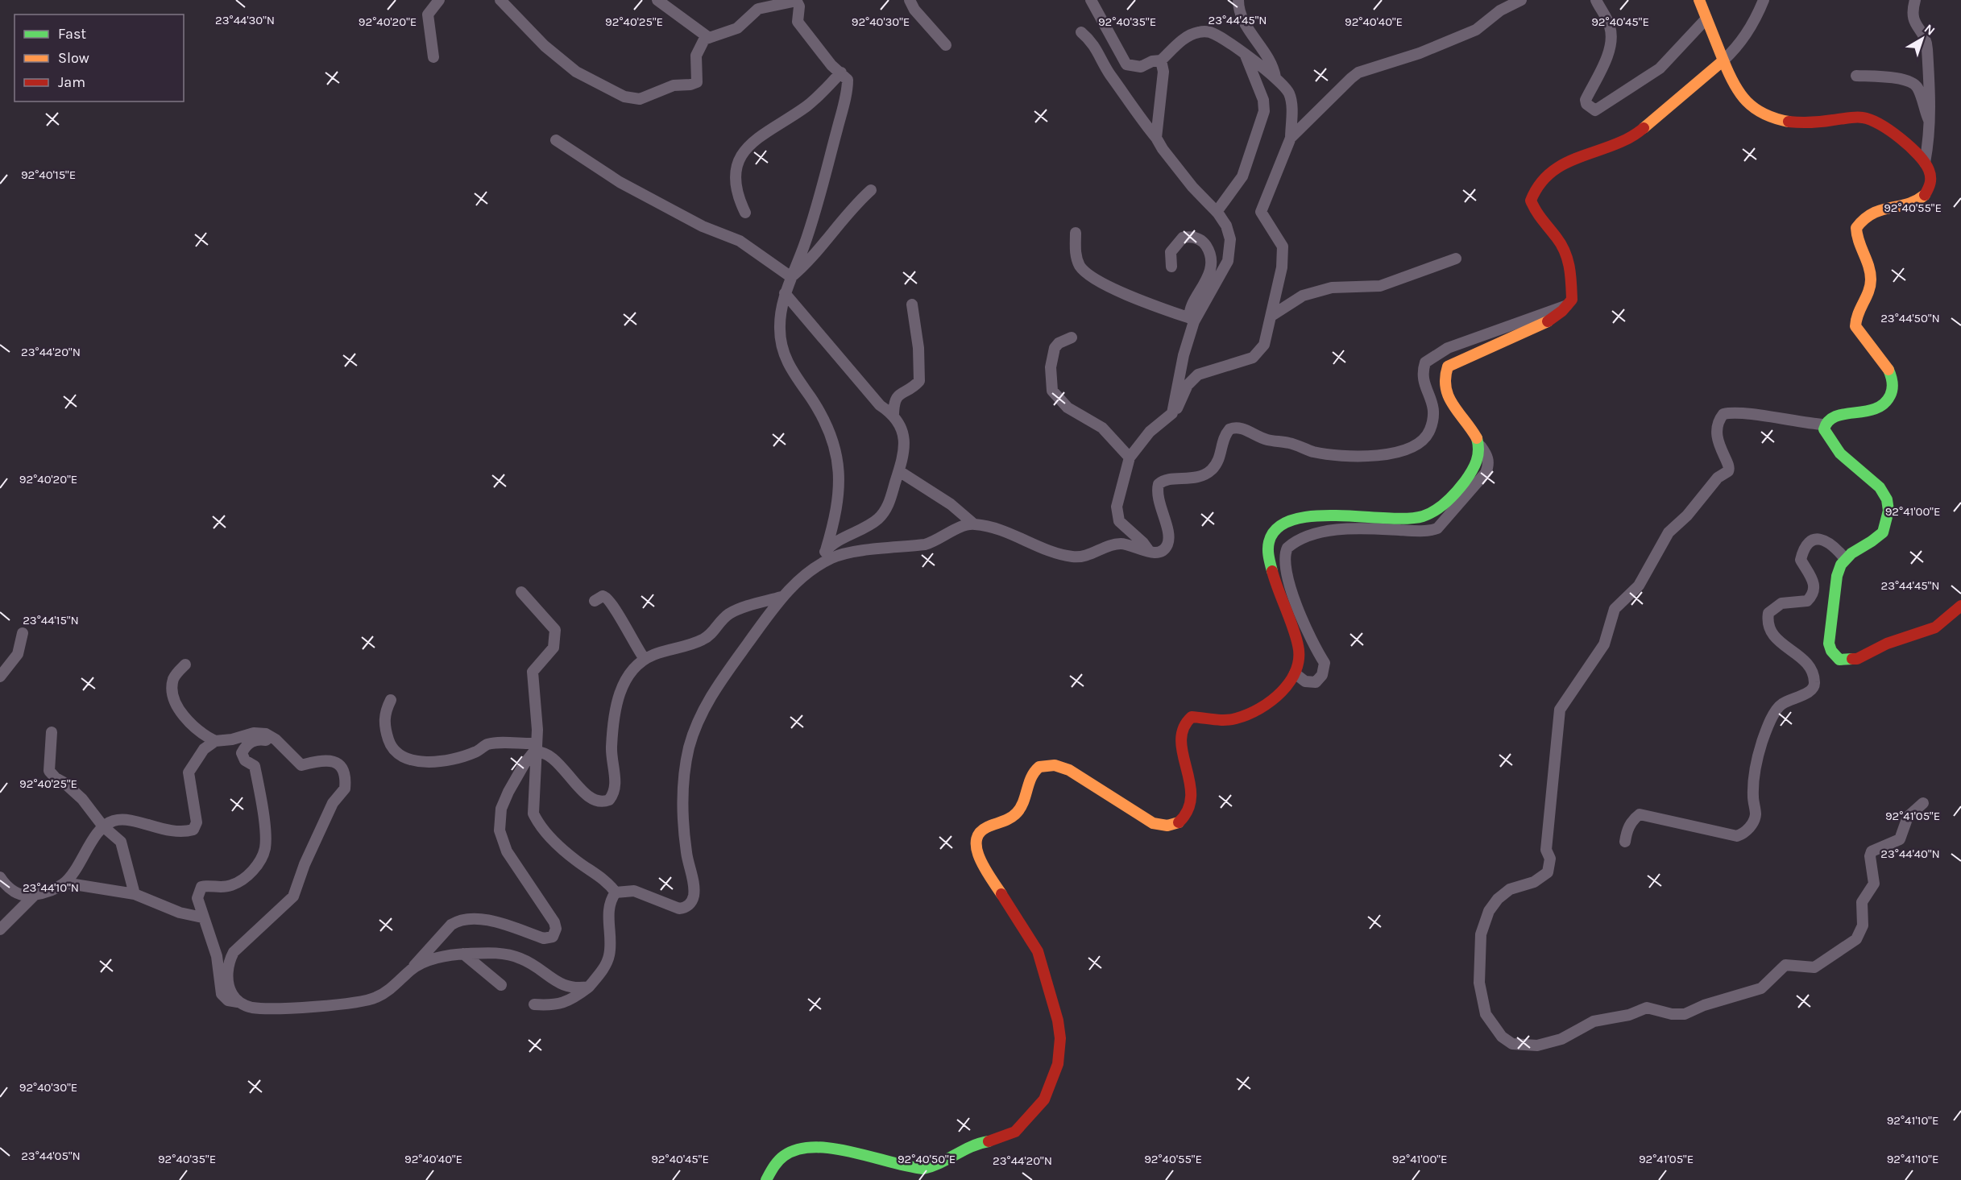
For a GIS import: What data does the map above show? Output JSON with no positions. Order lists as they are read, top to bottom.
{
  "legend": ["Fast", "Slow", "Jam"],
  "north": "top right",
  "coordinates": [
    "23°44'30\"N",
    "23°44'45\"N",
    "92°40'30\"E",
    "92°40'35\"E",
    "92°40'40\"E",
    "92°40'45\"E",
    "92°40'20\"E",
    "92°40'25\"E",
    "92°40'15\"E",
    "92°40'55\"E",
    "23°44'50\"N",
    "23°44'20\"N",
    "92°41'00\"E",
    "23°44'15\"N",
    "92°41'05\"E",
    "23°44'40\"N",
    "23°44'10\"N",
    "92°41'10\"E",
    "23°44'05\"N",
    "92°40'50\"E"
  ]
}
